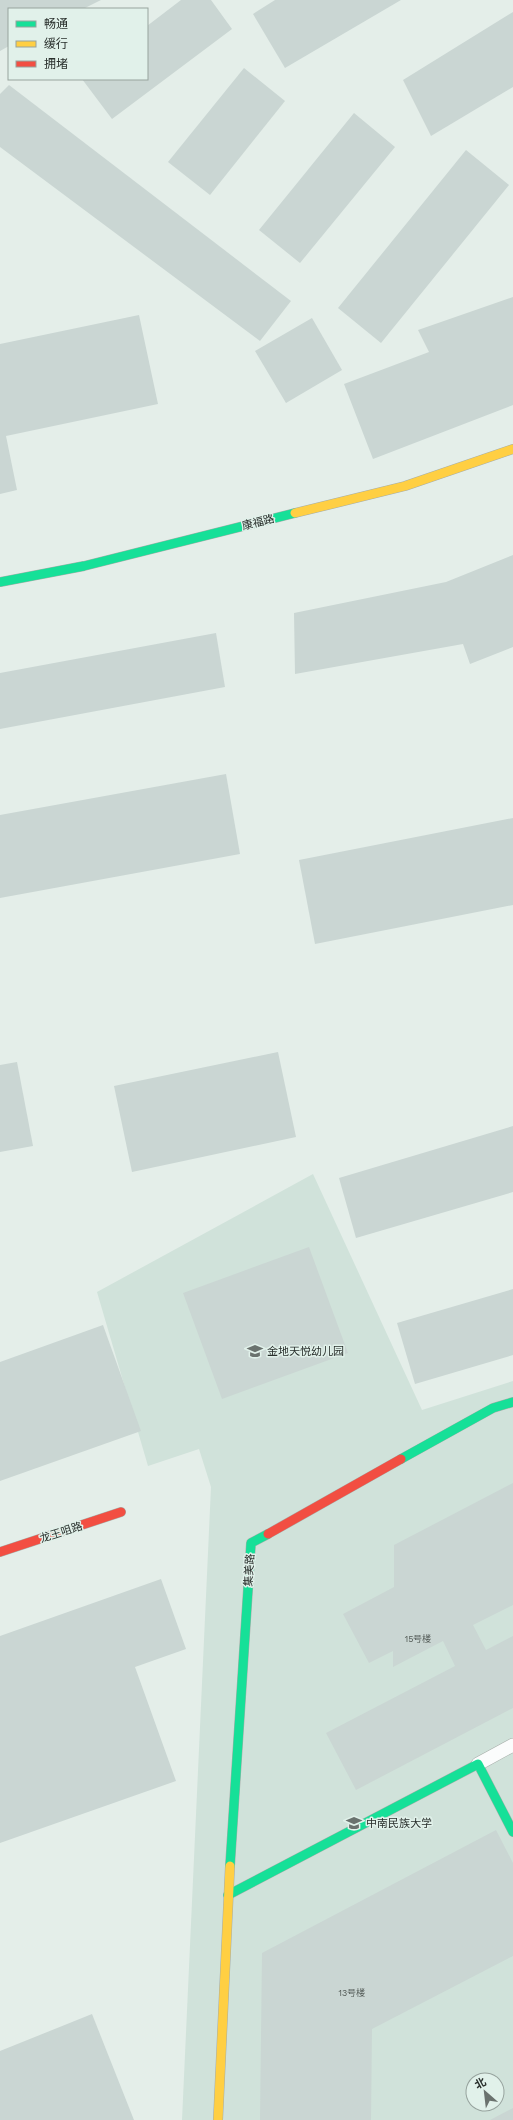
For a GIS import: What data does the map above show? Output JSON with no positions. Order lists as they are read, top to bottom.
{
  "streets": {
    "street": ["康福路", "龙王咀路", "集美路"]
  },
  "places": {
    "school or university": ["金地天悦幼儿园", "中南民族大学"]
  },
  "house_numbers": ["15号楼", "13号楼"],
  "legend": ["畅通", "缓行", "拥堵"],
  "north": "top left"
}
